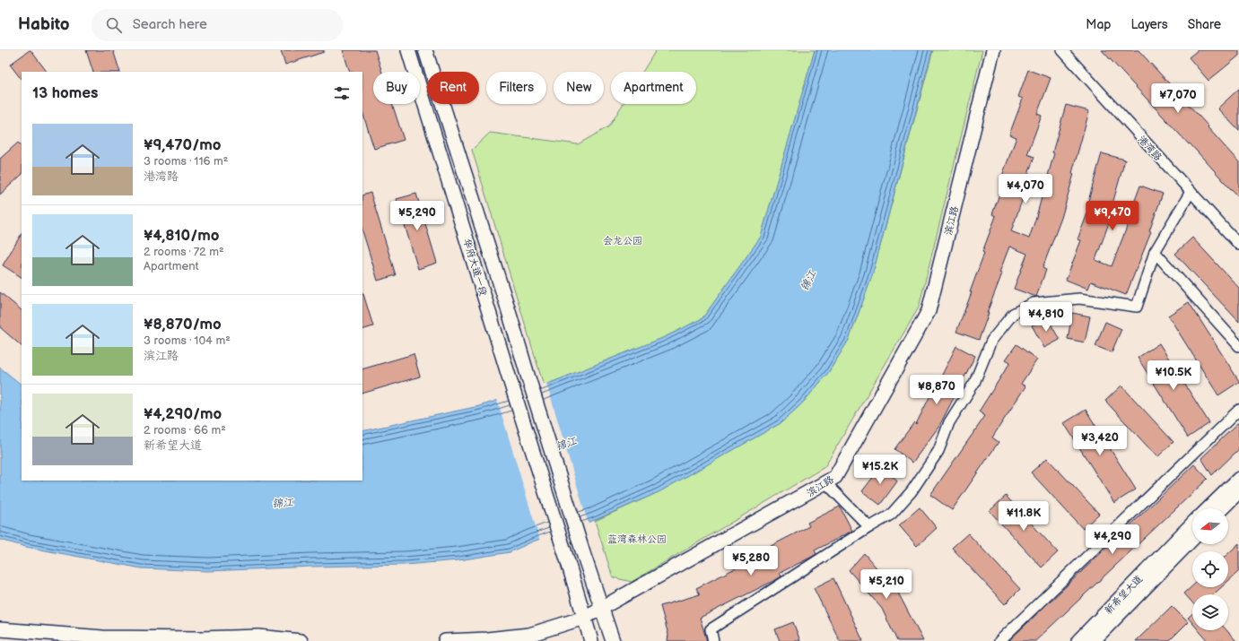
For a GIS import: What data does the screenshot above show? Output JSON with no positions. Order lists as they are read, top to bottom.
{
  "streets": {
    "street": [
      "港湾路",
      "滨江路",
      "华府大道一段",
      "新希望大道"
    ]
  },
  "crossings": [
    ["滨江路", "华府大道一段"]
  ],
  "water": ["锦江"],
  "parks": ["会龙公园", "蓝湾森林公园"],
  "north": "left",
  "page": {
    "header": "Habito",
    "search": "Search here",
    "nav": ["Map", "Layers", "Share"],
    "chip": [
      "Buy",
      "Rent",
      "Filters",
      "New",
      "Apartment"
    ],
    "heading": "13 homes",
    "price": [
      "¥7,070",
      "¥4,070",
      "¥5,290",
      "¥9,470",
      "¥4,810",
      "¥10.5K",
      "¥8,870",
      "¥3,420",
      "¥15.2K",
      "¥11.8K",
      "¥4,290",
      "¥5,280",
      "¥5,210"
    ],
    "list": [
      {
        "name": "¥9,470/mo",
        "note": "3 rooms · 116 m² · 港湾路"
      },
      {
        "name": "¥4,810/mo",
        "note": "2 rooms · 72 m² · Apartment"
      },
      {
        "name": "¥8,870/mo",
        "note": "3 rooms · 104 m² · 滨江路"
      },
      {
        "name": "¥4,290/mo",
        "note": "2 rooms · 66 m² · 新希望大道"
      }
    ]
  }
}
